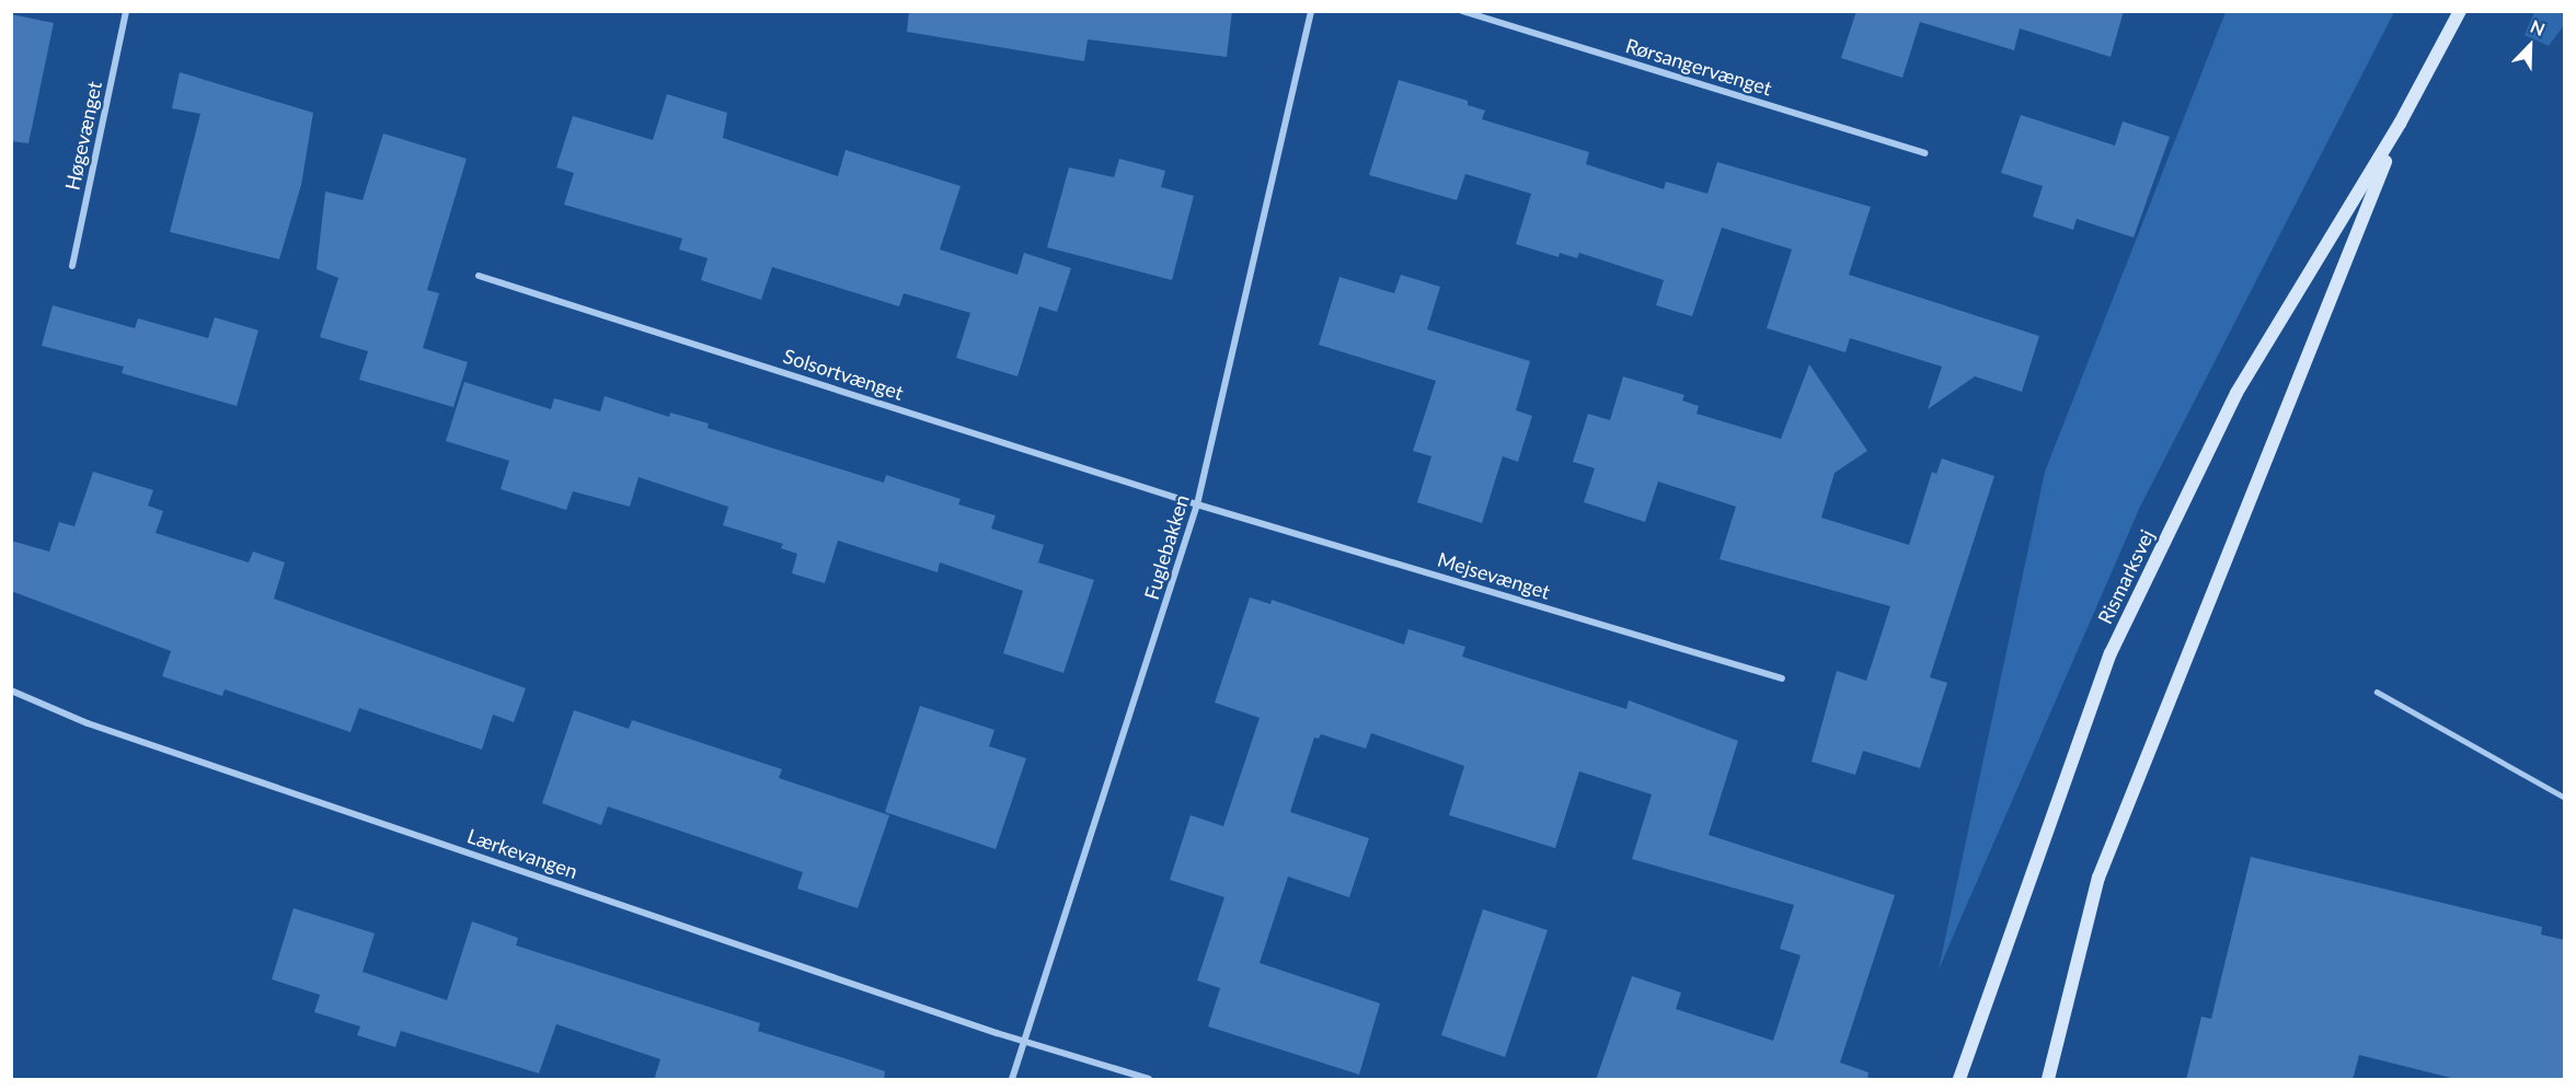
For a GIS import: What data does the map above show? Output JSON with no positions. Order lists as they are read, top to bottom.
{
  "streets": {
    "main road": ["Rismarksvej"],
    "street": [
      "Rørsangervænget",
      "Høgevænget",
      "Solsortvænget",
      "Fuglebakken",
      "Mejsevænget",
      "Lærkevangen"
    ]
  },
  "crossings": [
    ["Solsortvænget", "Fuglebakken"],
    ["Solsortvænget", "Mejsevænget"],
    ["Fuglebakken", "Mejsevænget"],
    ["Fuglebakken", "Lærkevangen"]
  ],
  "north": "top right"
}
